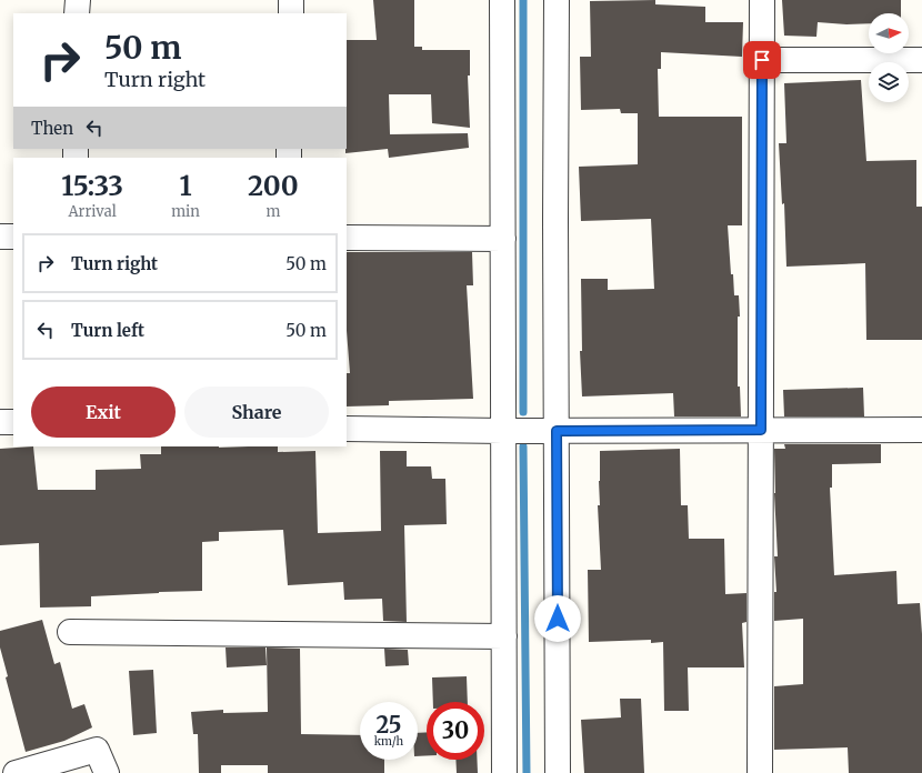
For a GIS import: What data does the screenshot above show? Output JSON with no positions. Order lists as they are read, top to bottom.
{
  "north": "right",
  "page": {
    "turn": ["50 m", "Turn right"],
    "then": "Then",
    "eta": [
      "15:33",
      "Arrival",
      "1",
      "min",
      "200",
      "m"
    ],
    "list": [
      {
        "name": "Turn right",
        "value": "50 m"
      },
      {
        "name": "Turn left",
        "value": "50 m"
      }
    ],
    "buttons": ["Exit", "Share"],
    "speed": "25 km/h",
    "limit": "30"
  }
}
